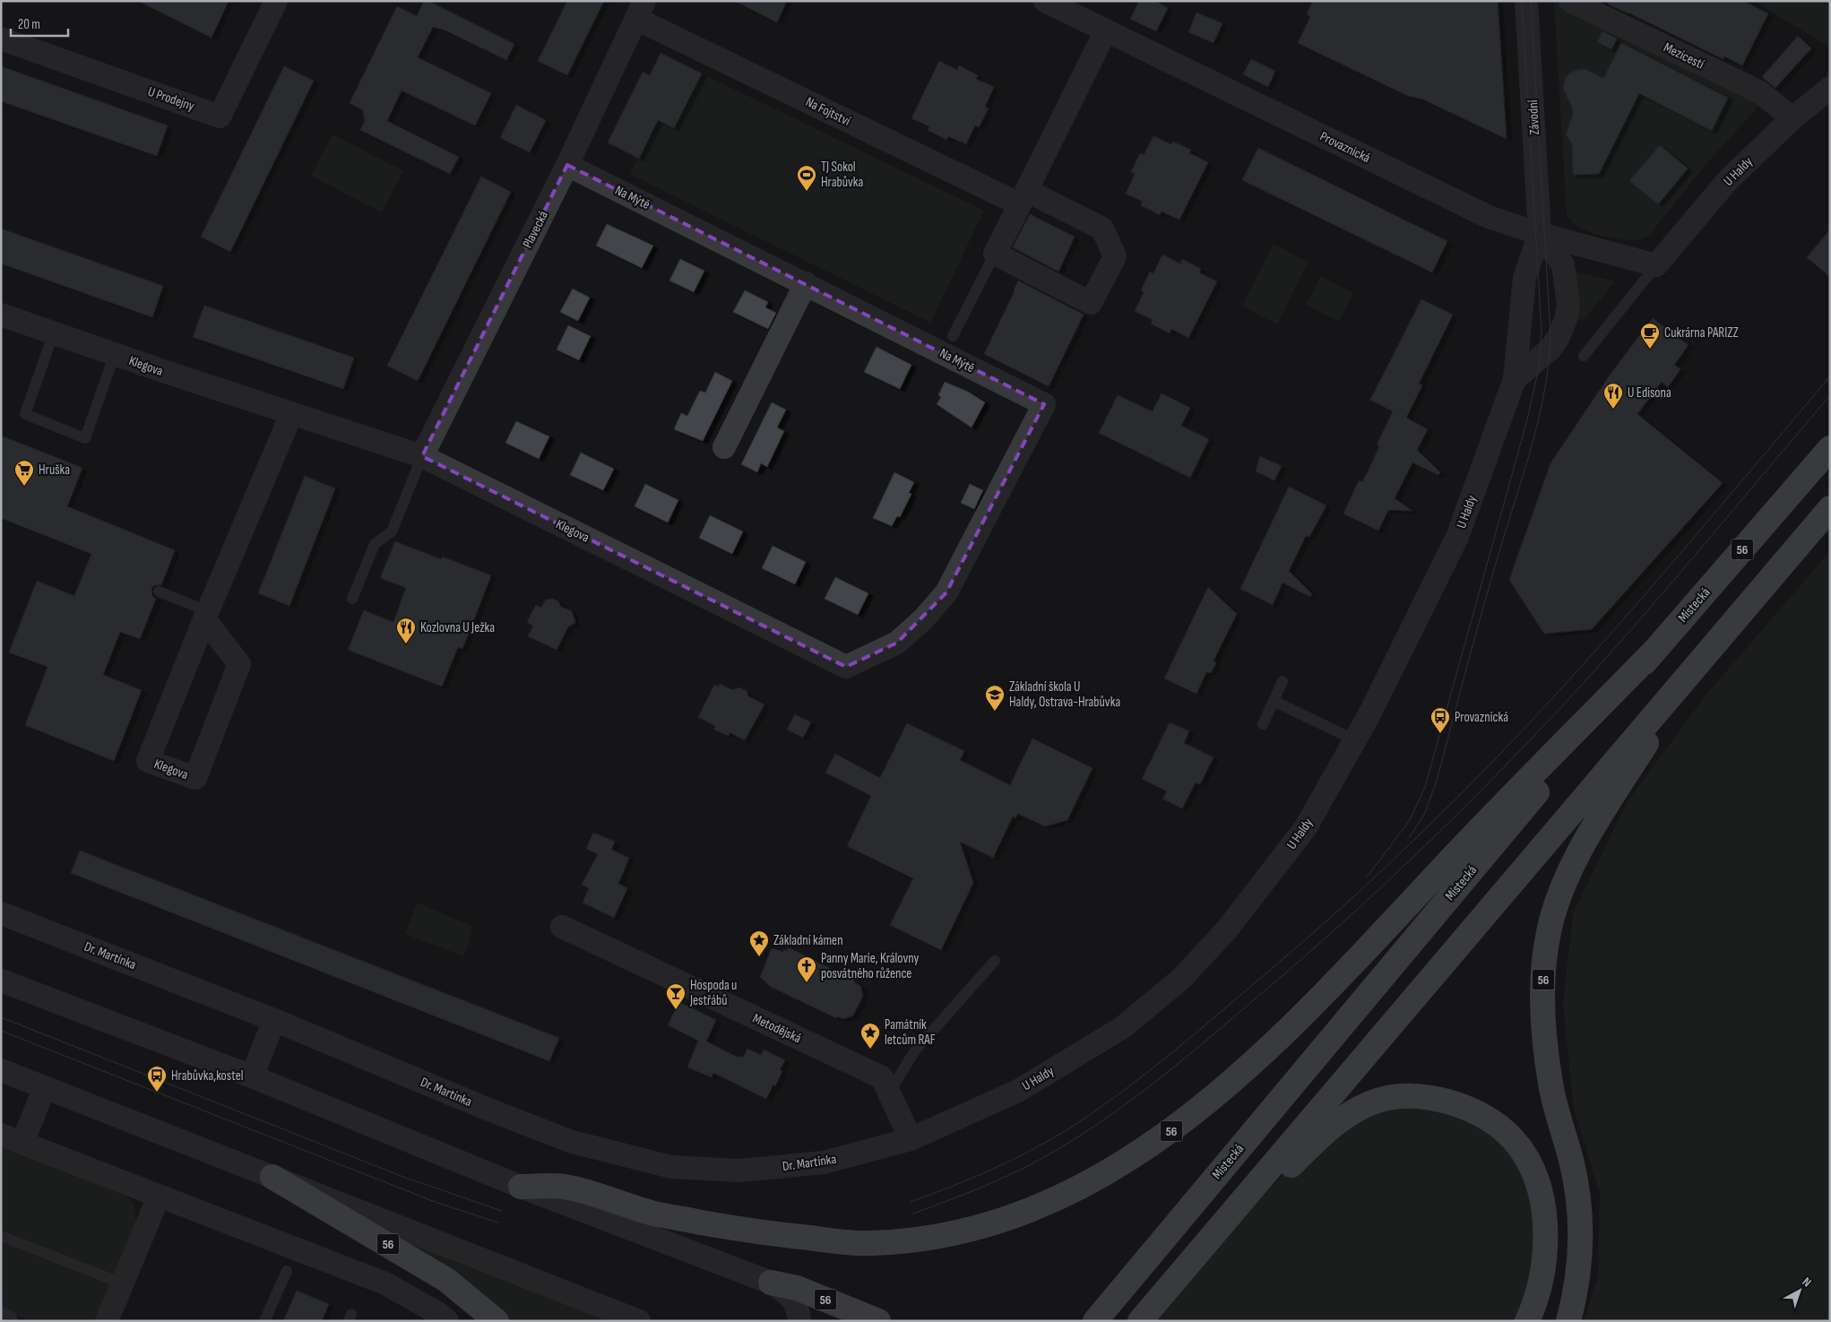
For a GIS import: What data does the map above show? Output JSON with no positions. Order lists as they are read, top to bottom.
{
  "streets": {
    "highway": ["56", "Místecká"],
    "street": [
      "Mezicestí",
      "U Prodejny",
      "Na Fojtství",
      "Závodní",
      "Provaznická",
      "U Haldy",
      "Na Mýtě",
      "Plavecká",
      "Klegova",
      "Dr. Martínka",
      "Metodějská"
    ]
  },
  "crossings": [
    ["Mezicestí", "U Haldy"],
    ["Na Fojtství", "Plavecká"],
    ["Závodní", "Provaznická"],
    ["Závodní", "U Haldy"],
    ["Provaznická", "U Haldy"],
    ["U Haldy", "Dr. Martínka"],
    ["U Haldy", "Metodějská"],
    ["Na Mýtě", "Plavecká"],
    ["Na Mýtě", "Klegova"],
    ["Plavecká", "Klegova"],
    ["56", "Místecká"],
    ["Dr. Martínka", "Metodějská"]
  ],
  "places": {
    "sports": ["TJ Sokol Hrabůvka"],
    "cafe": ["Cukrárna PARIZZ"],
    "restaurant": ["U Edisona", "Kozlovna U Ježka"],
    "supermarket": ["Hruška"],
    "school or university": ["Základní škola U Haldy, Ostrava-Hrabůvka"],
    "bus stop": ["Provaznická", "Hrabůvka,kostel"],
    "place": ["Základní kámen", "Památník letcům RAF"],
    "church": ["Panny Marie, Královny posvátného růžence"],
    "bar": ["Hospoda u Jestřábů"]
  },
  "scale_bar": "20 m",
  "north": "top right"
}
